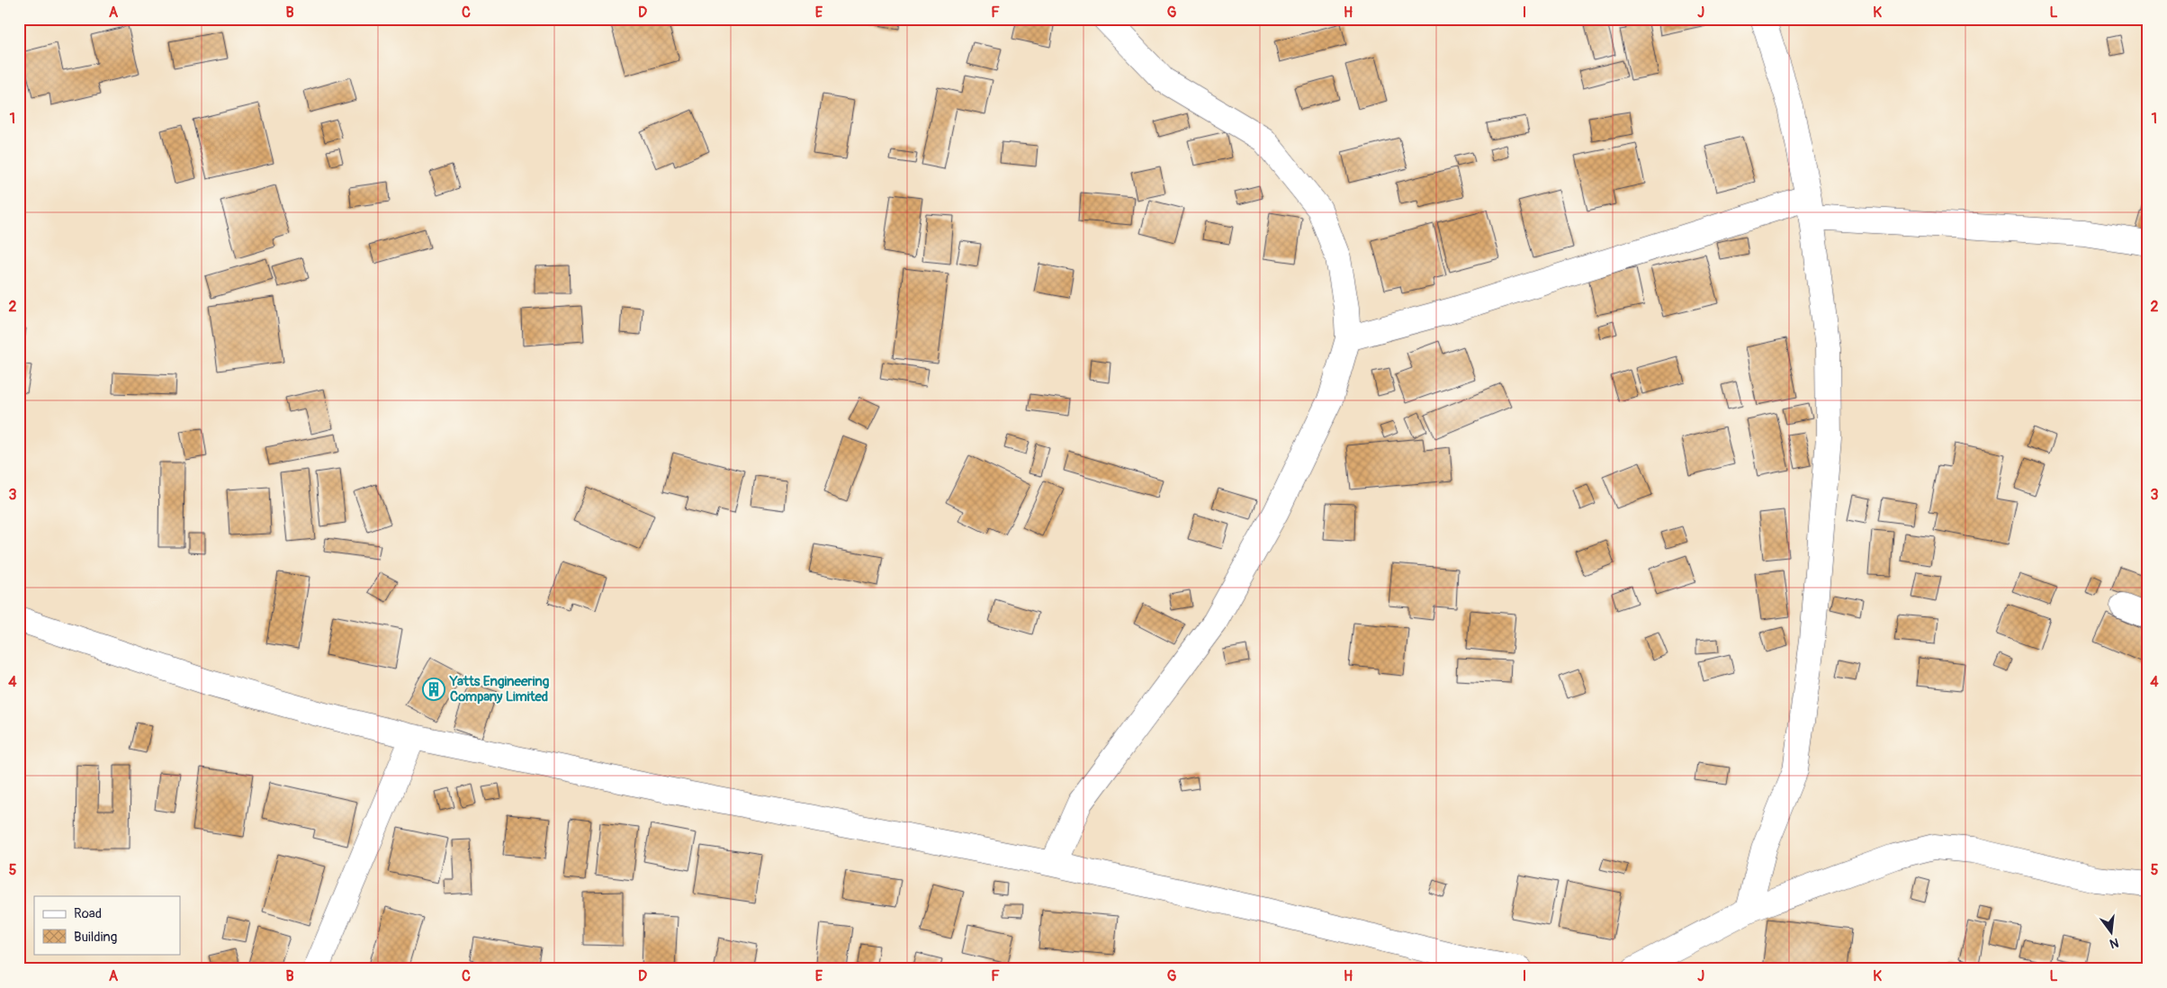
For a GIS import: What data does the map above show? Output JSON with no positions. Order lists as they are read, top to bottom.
{
  "places": {
    "building": ["Yatts Engineering Company Limited"]
  },
  "legend": ["Road", "Building"],
  "north": "bottom",
  "grid": {
    "columns": [
      "A",
      "B",
      "C",
      "D",
      "E",
      "F",
      "G",
      "H",
      "I",
      "J",
      "K",
      "L"
    ],
    "rows": [
      "1",
      "2",
      "3",
      "4",
      "5"
    ]
  }
}
